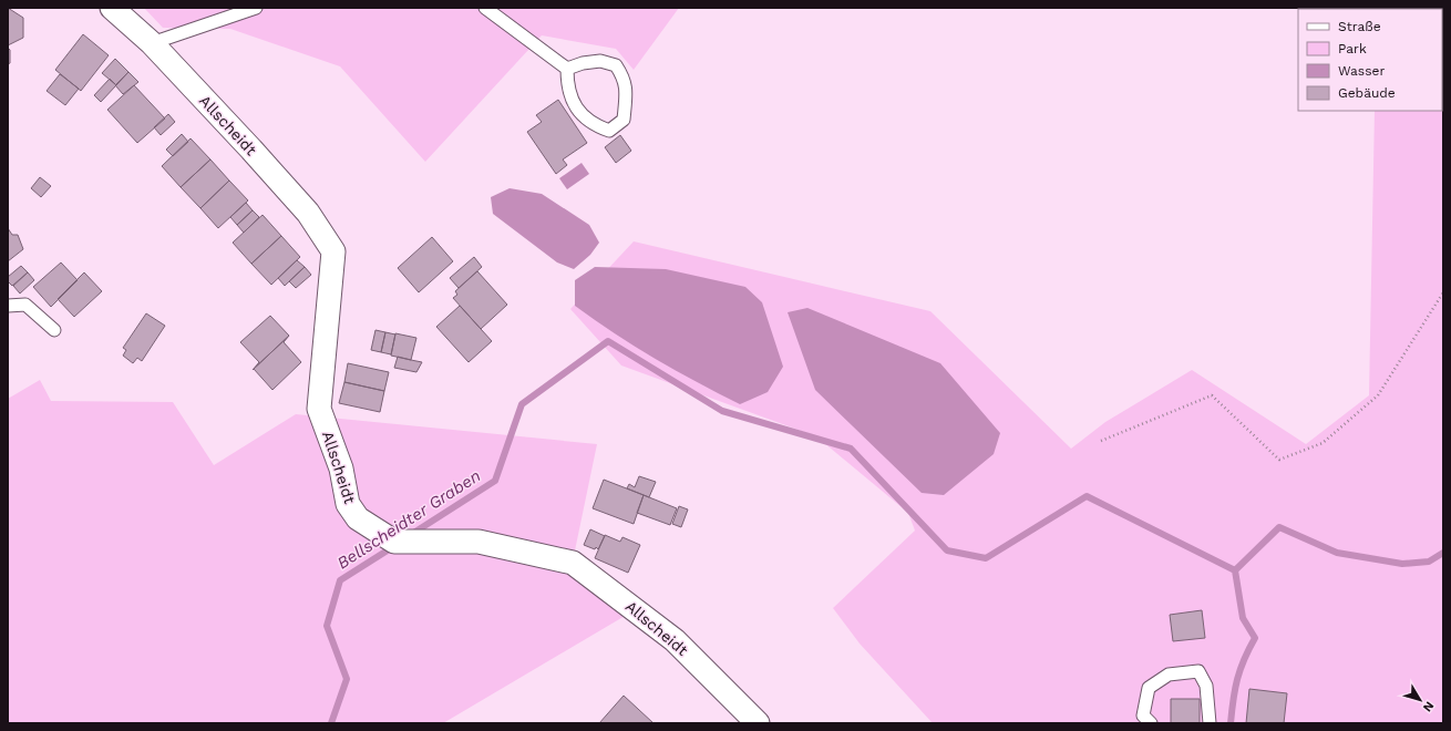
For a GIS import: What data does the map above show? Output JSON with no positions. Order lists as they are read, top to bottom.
{
  "streets": {
    "street": ["Allscheidt"]
  },
  "water": ["Bellscheidter Graben"],
  "legend": [
    "Straße",
    "Park",
    "Wasser",
    "Gebäude"
  ],
  "north": "bottom right"
}
